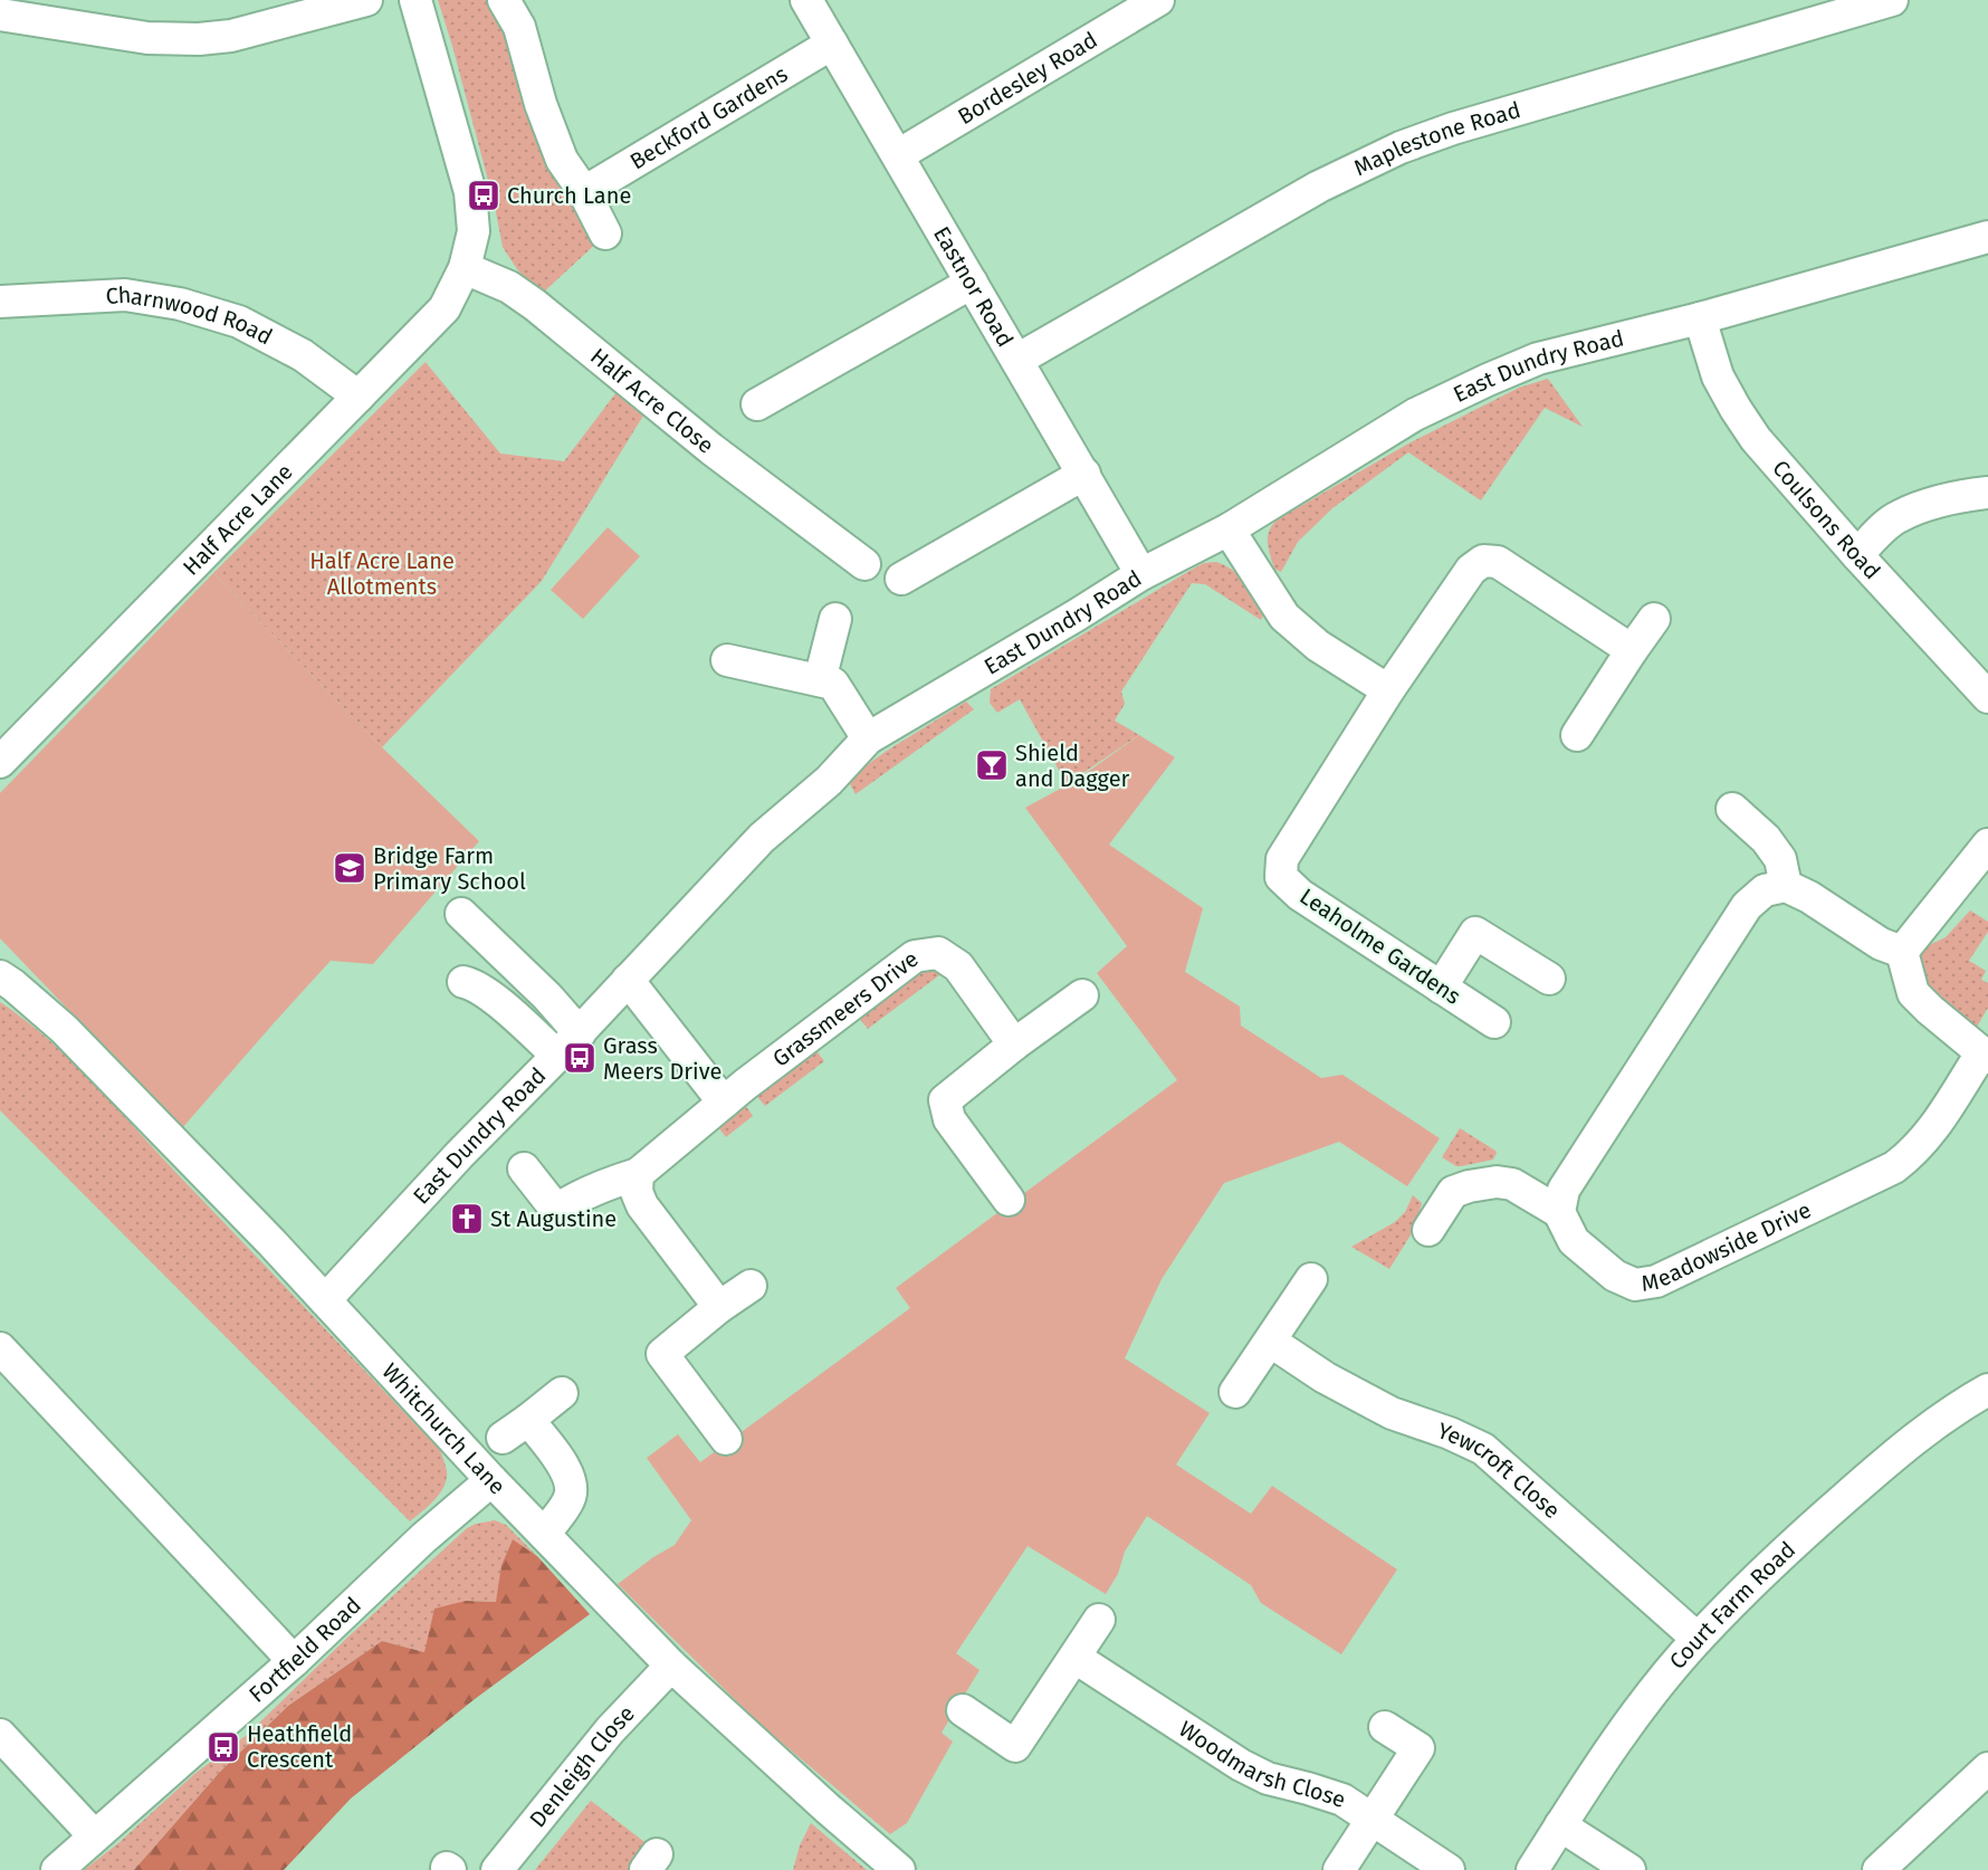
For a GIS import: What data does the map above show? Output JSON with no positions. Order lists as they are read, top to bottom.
{
  "streets": {
    "street": [
      "Bordesley Road",
      "Beckford Gardens",
      "Maplestone Road",
      "Eastnor Road",
      "Charnwood Road",
      "East Dundry Road",
      "Half Acre Close",
      "Half Acre Lane",
      "Coulsons Road",
      "Leaholme Gardens",
      "Grassmeers Drive",
      "Meadowside Drive",
      "Whitchurch Lane",
      "Yewcroft Close",
      "Court Farm Road",
      "Fortfield Road",
      "Woodmarsh Close",
      "Denleigh Close"
    ]
  },
  "crossings": [
    ["Bordesley Road", "Eastnor Road"],
    ["Beckford Gardens", "Eastnor Road"],
    ["Maplestone Road", "Eastnor Road"],
    ["Eastnor Road", "East Dundry Road"],
    ["Charnwood Road", "Half Acre Lane"],
    ["East Dundry Road", "Coulsons Road"],
    ["East Dundry Road", "Whitchurch Lane"],
    ["Half Acre Close", "Half Acre Lane"],
    ["Whitchurch Lane", "Fortfield Road"],
    ["Whitchurch Lane", "Denleigh Close"],
    ["Yewcroft Close", "Court Farm Road"]
  ],
  "parks": ["Half Acre Lane Allotments"],
  "places": {
    "bus stop": ["Church Lane", "Grass Meers Drive", "Heathfield Crescent"],
    "bar": ["Shield and Dagger"],
    "school or university": ["Bridge Farm Primary School"],
    "church": ["St Augustine"]
  }
}
